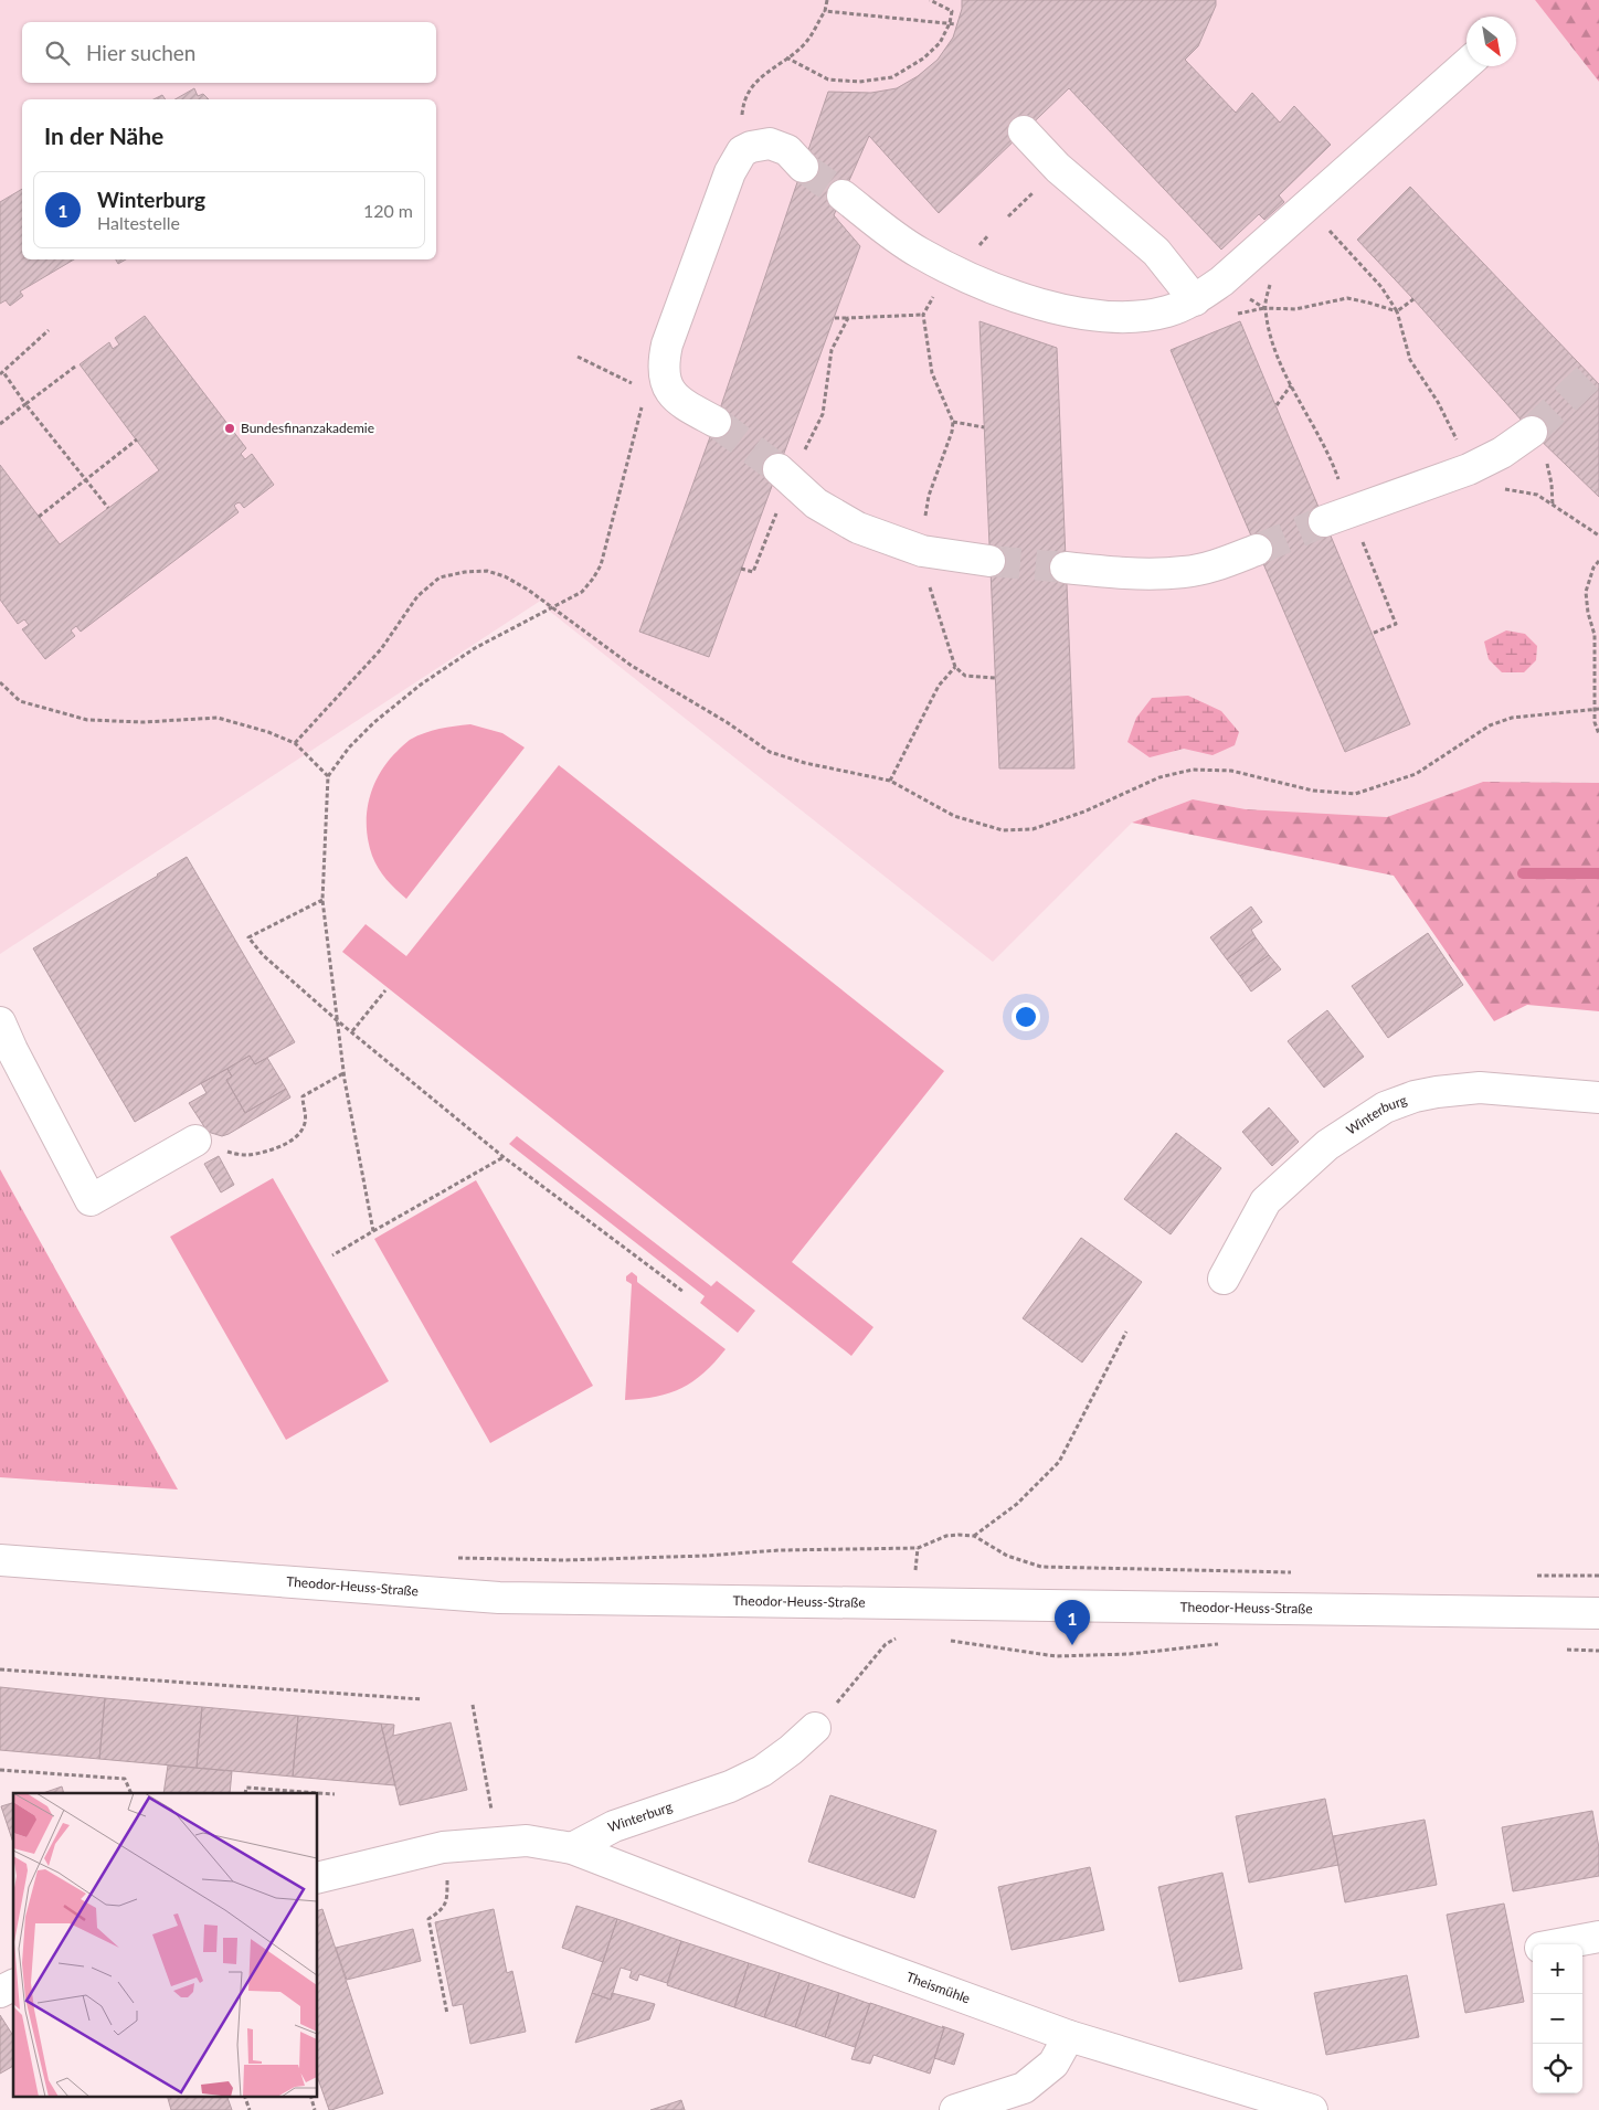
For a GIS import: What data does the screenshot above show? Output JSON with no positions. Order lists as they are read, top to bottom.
{
  "streets": {
    "street": ["Winterburg", "Theodor-Heuss-Straße", "Theismühle"]
  },
  "crossings": [
    ["Winterburg", "Theismühle"]
  ],
  "places": ["Bundesfinanzakademie"],
  "north": "bottom right",
  "page": {
    "search": "Hier suchen",
    "heading": "In der Nähe",
    "list": [
      {
        "mark": "1",
        "name": "Winterburg",
        "note": "Haltestelle",
        "value": "120 m"
      }
    ],
    "pins": "1",
    "map_buttons": ["+", "−"]
  }
}
